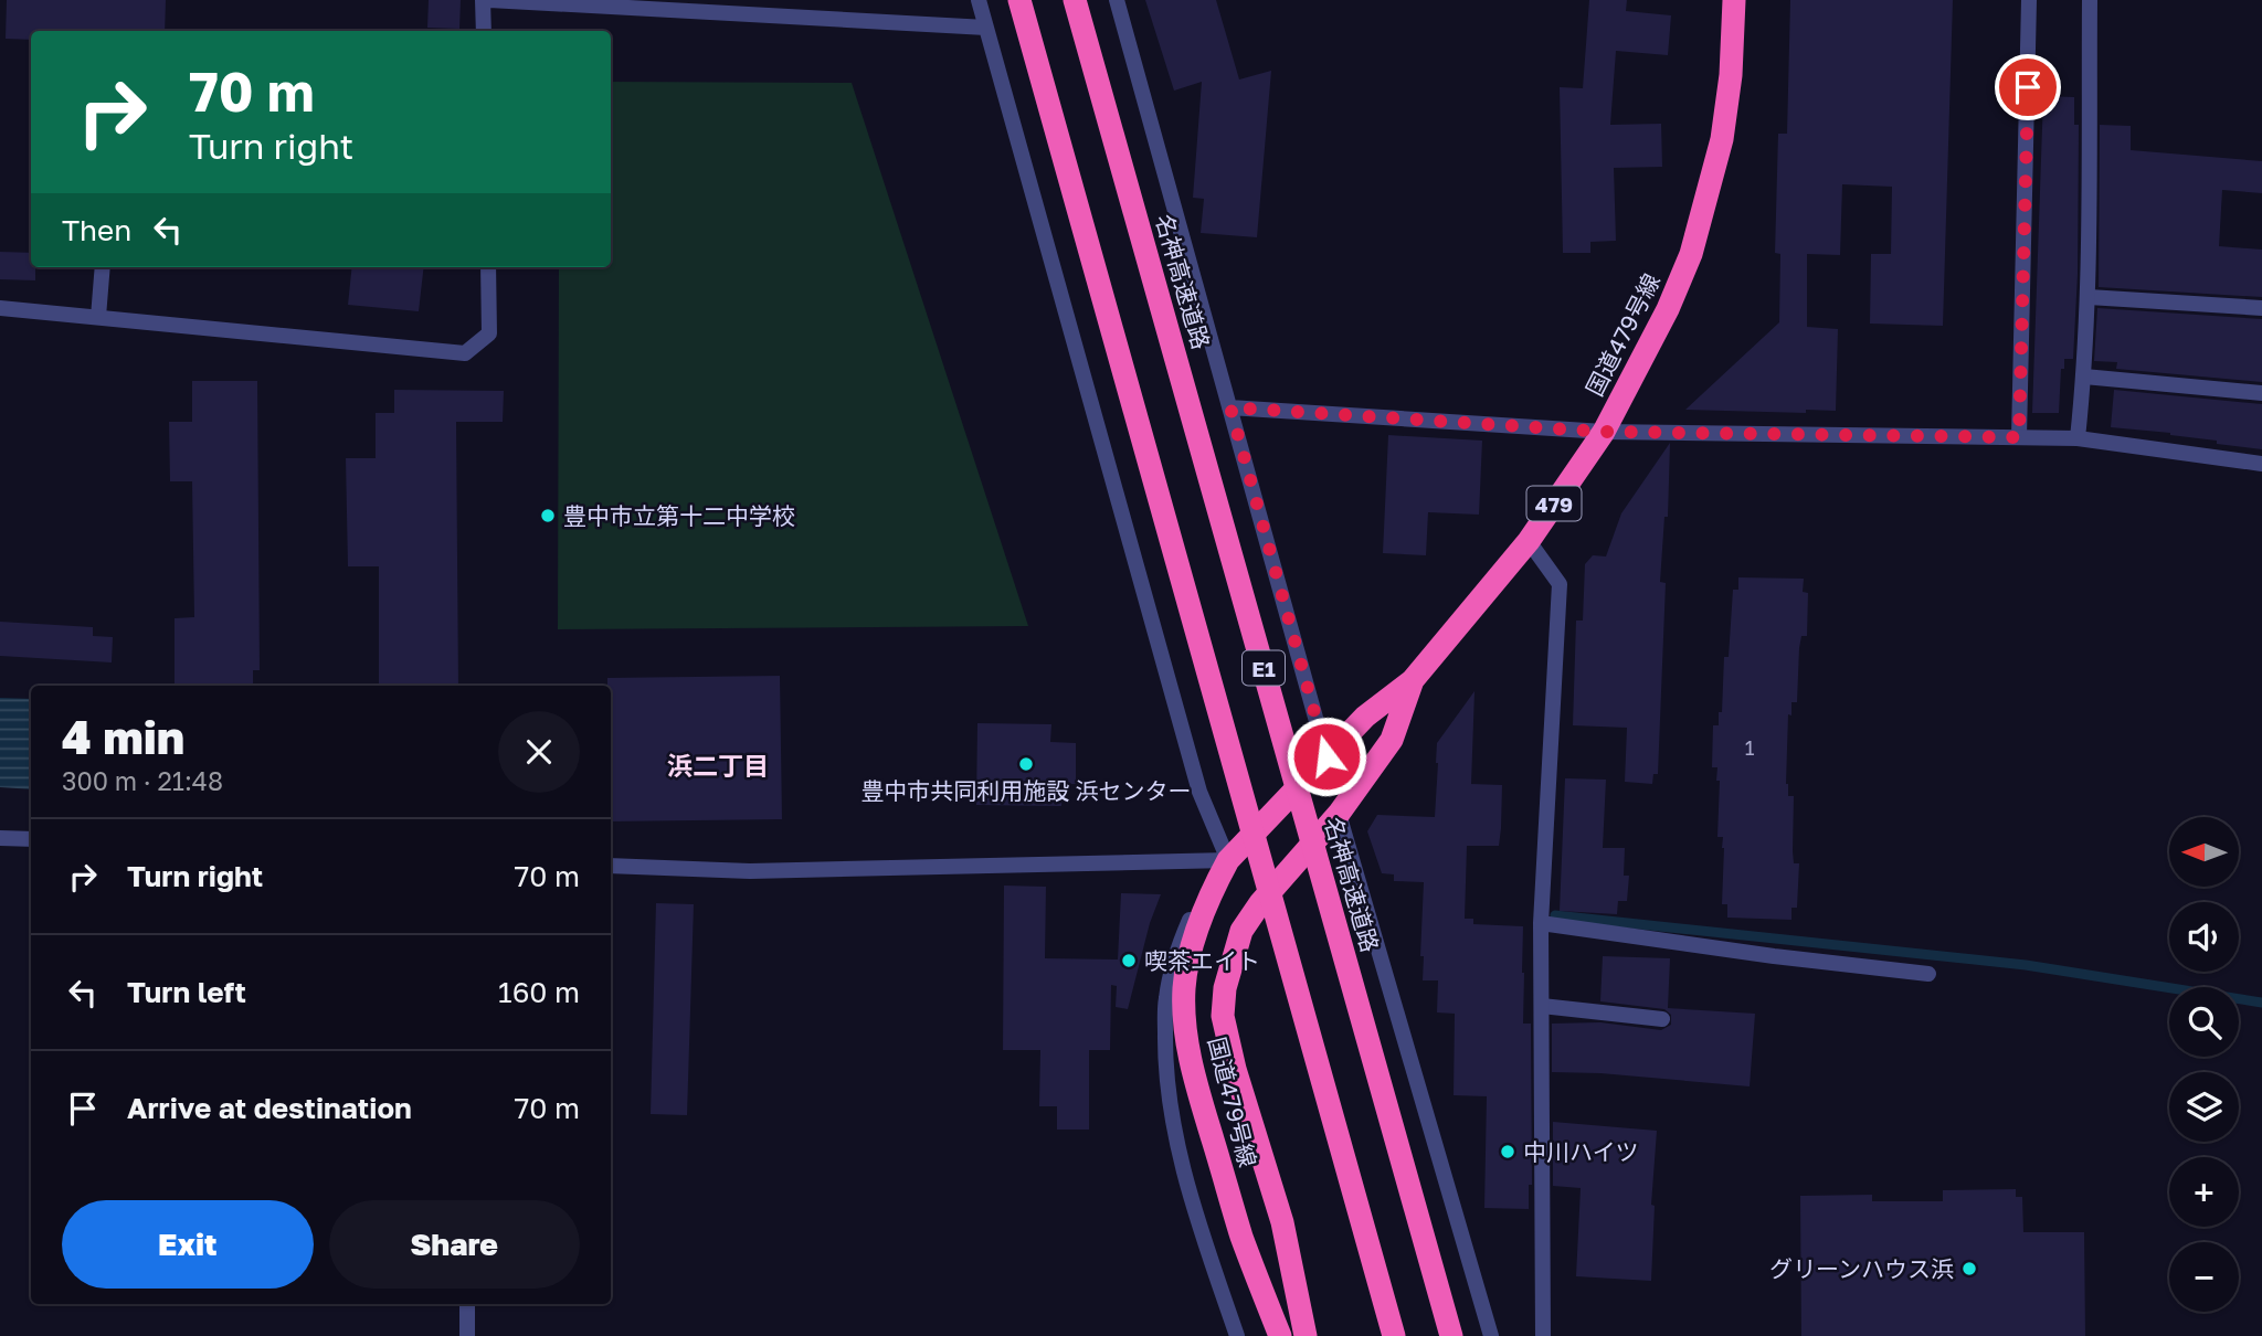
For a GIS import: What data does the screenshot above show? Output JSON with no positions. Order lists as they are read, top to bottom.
{
  "streets": {
    "highway": [
      "名神高速道路",
      "国道479号線",
      "479",
      "E1"
    ]
  },
  "districts": ["浜二丁目"],
  "places": [
    "豊中市立第十二中学校",
    "豊中市共同利用施設 浜センター",
    "喫茶エイト",
    "中川ハイツ",
    "グリーンハウス浜"
  ],
  "house_numbers": ["1"],
  "north": "left",
  "page": {
    "turn": ["70 m", "Turn right"],
    "then": "Then",
    "heading": ["4 min", "300 m · 21:48"],
    "map_buttons": ["+", "−"],
    "list": [
      {
        "name": "Turn right",
        "value": "70 m"
      },
      {
        "name": "Turn left",
        "value": "160 m"
      },
      {
        "name": "Arrive at destination",
        "value": "70 m"
      }
    ],
    "buttons": ["Exit", "Share"]
  }
}
